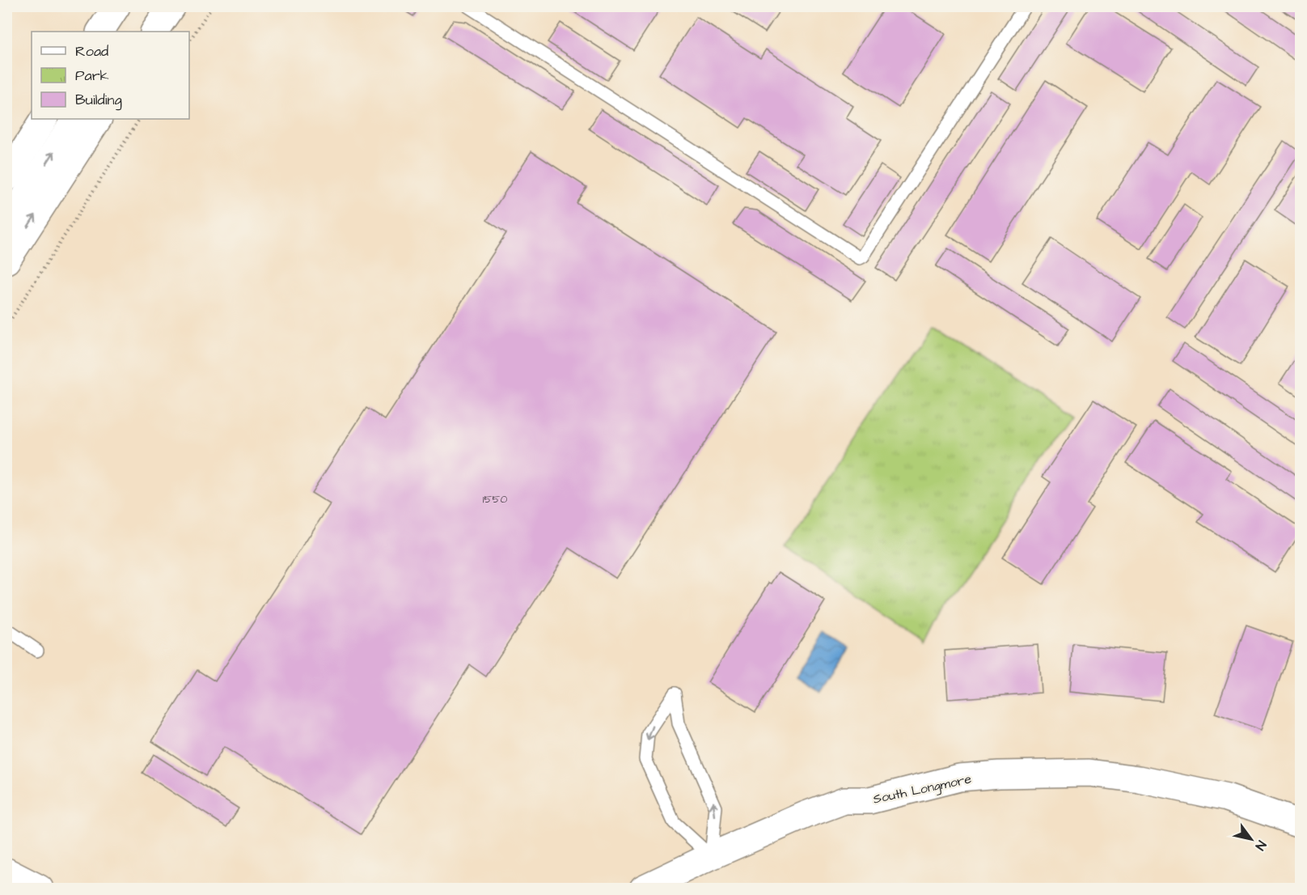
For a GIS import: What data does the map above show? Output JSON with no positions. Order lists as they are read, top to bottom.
{
  "streets": {
    "street": ["South Longmore"]
  },
  "house_numbers": ["1550"],
  "legend": ["Road", "Park", "Building"],
  "north": "bottom right"
}
